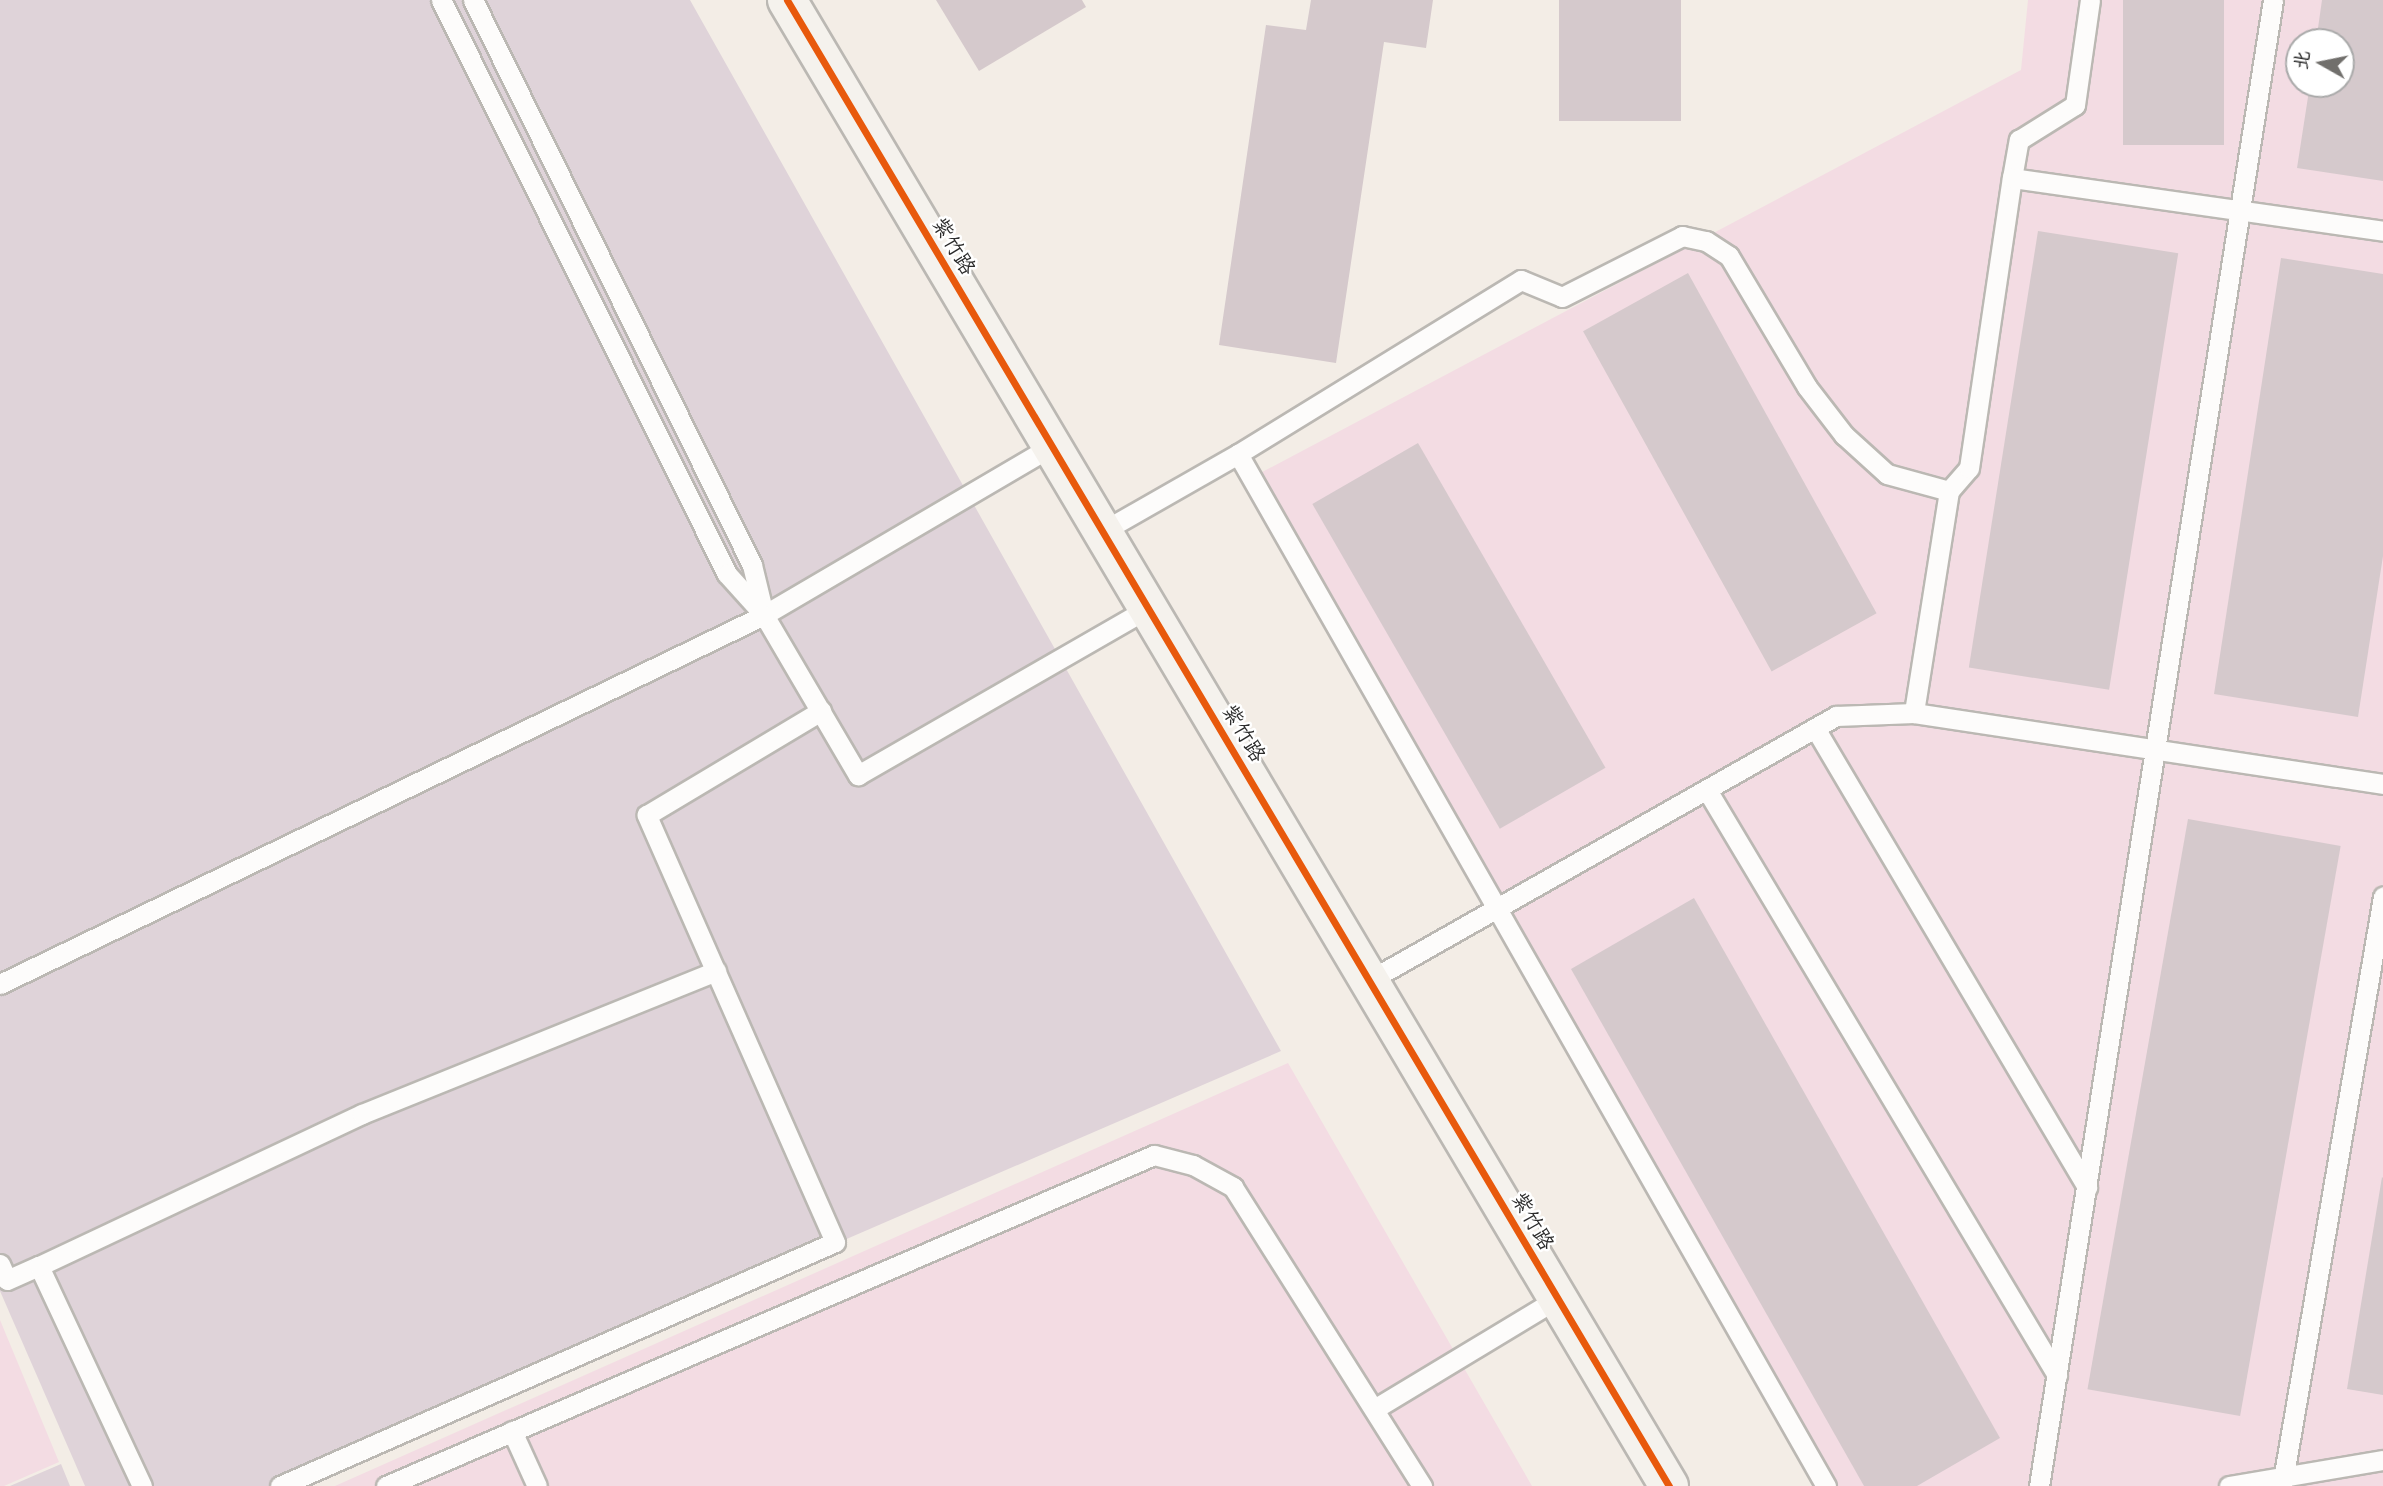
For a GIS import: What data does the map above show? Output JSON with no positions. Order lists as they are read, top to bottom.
{
  "streets": {
    "street": ["紫竹路"]
  },
  "north": "left"
}
